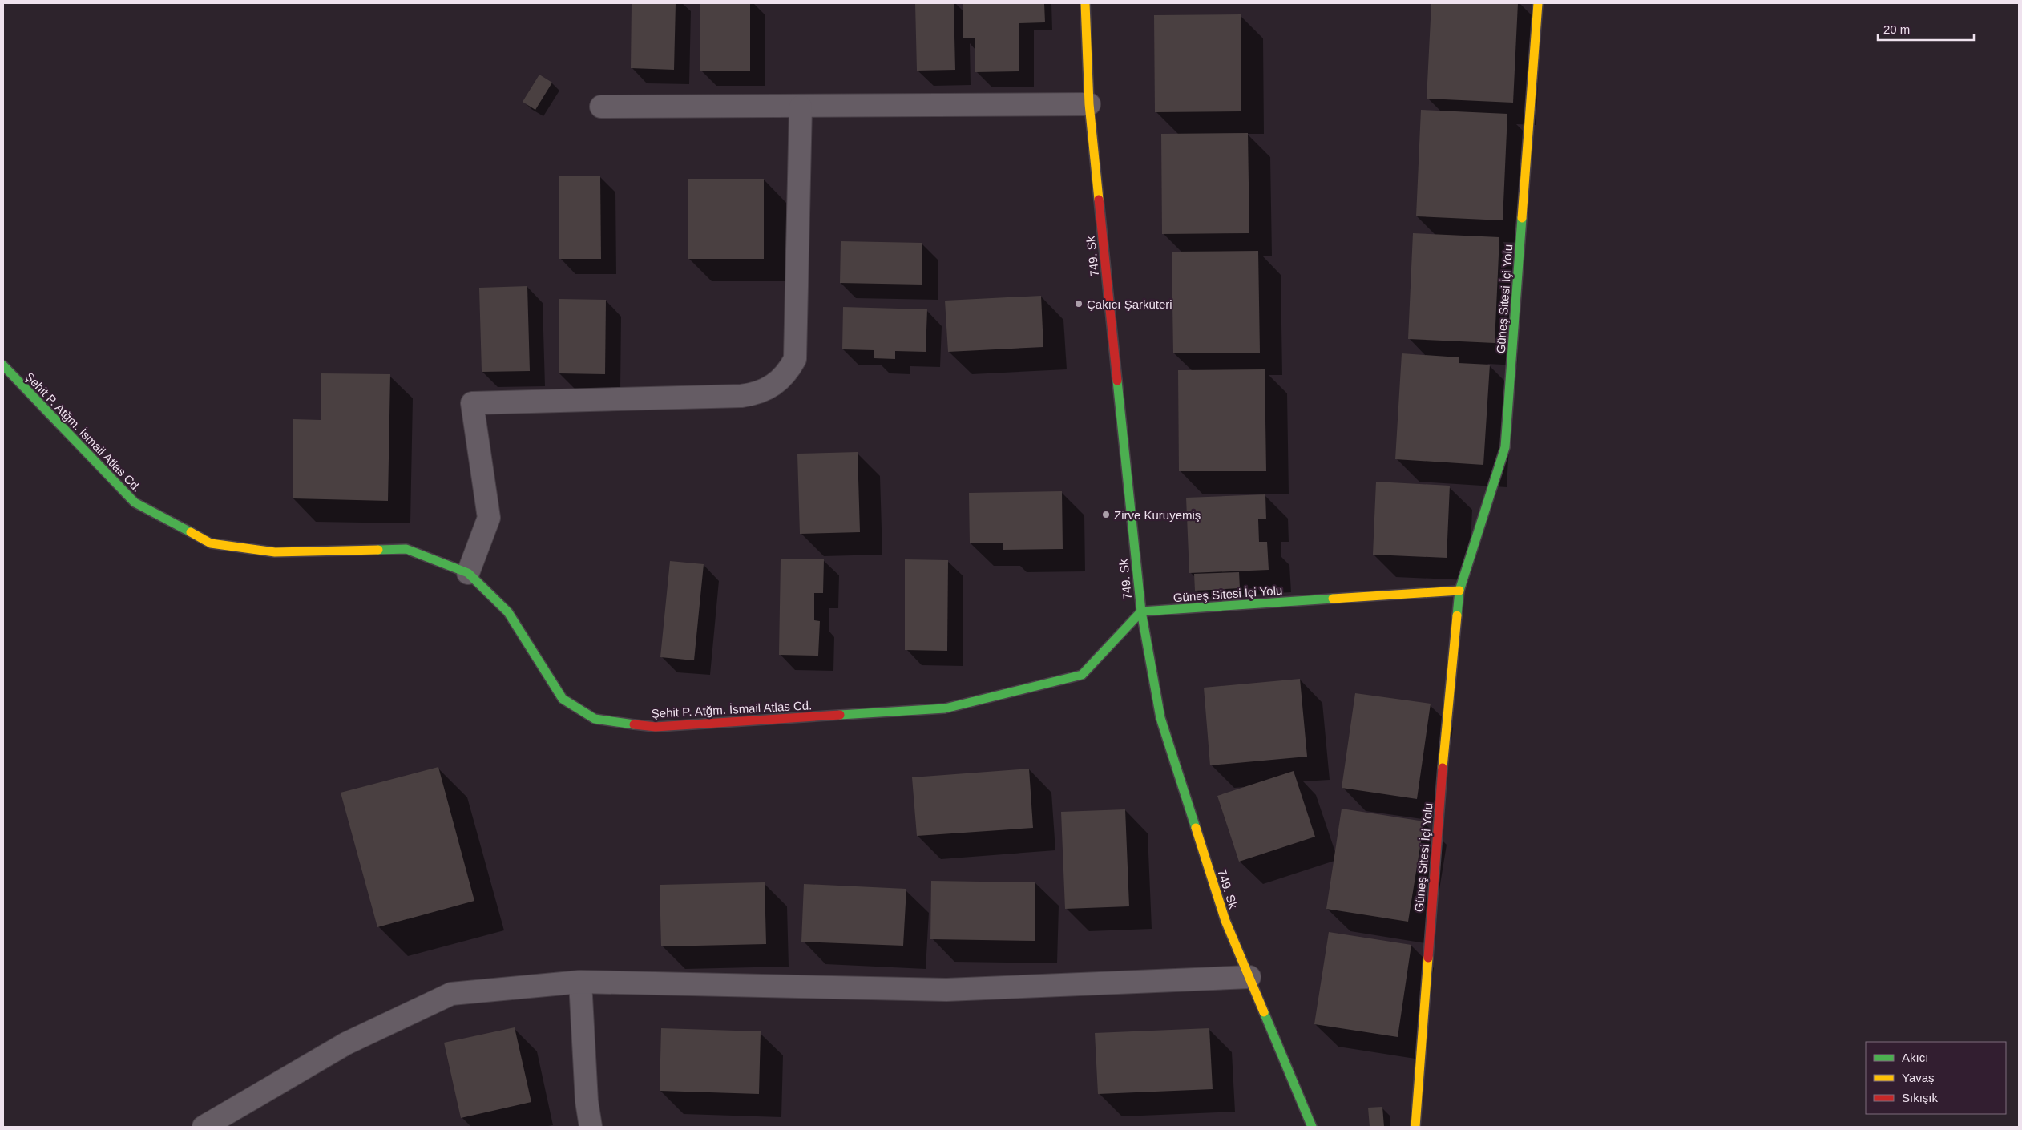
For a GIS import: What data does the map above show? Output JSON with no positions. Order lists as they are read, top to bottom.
{
  "streets": {
    "street": ["749. Sk", "Güneş Sitesi İçi Yolu", "Şehit P. Atğm. İsmail Atlas Cd."]
  },
  "crossings": [
    ["749. Sk", "Güneş Sitesi İçi Yolu"],
    ["749. Sk", "Şehit P. Atğm. İsmail Atlas Cd."],
    ["Güneş Sitesi İçi Yolu", "Şehit P. Atğm. İsmail Atlas Cd."]
  ],
  "places": ["Çakıcı Şarküteri", "Zirve Kuruyemiş"],
  "legend": ["Akıcı", "Yavaş", "Sıkışık"],
  "scale_bar": "20 m"
}
